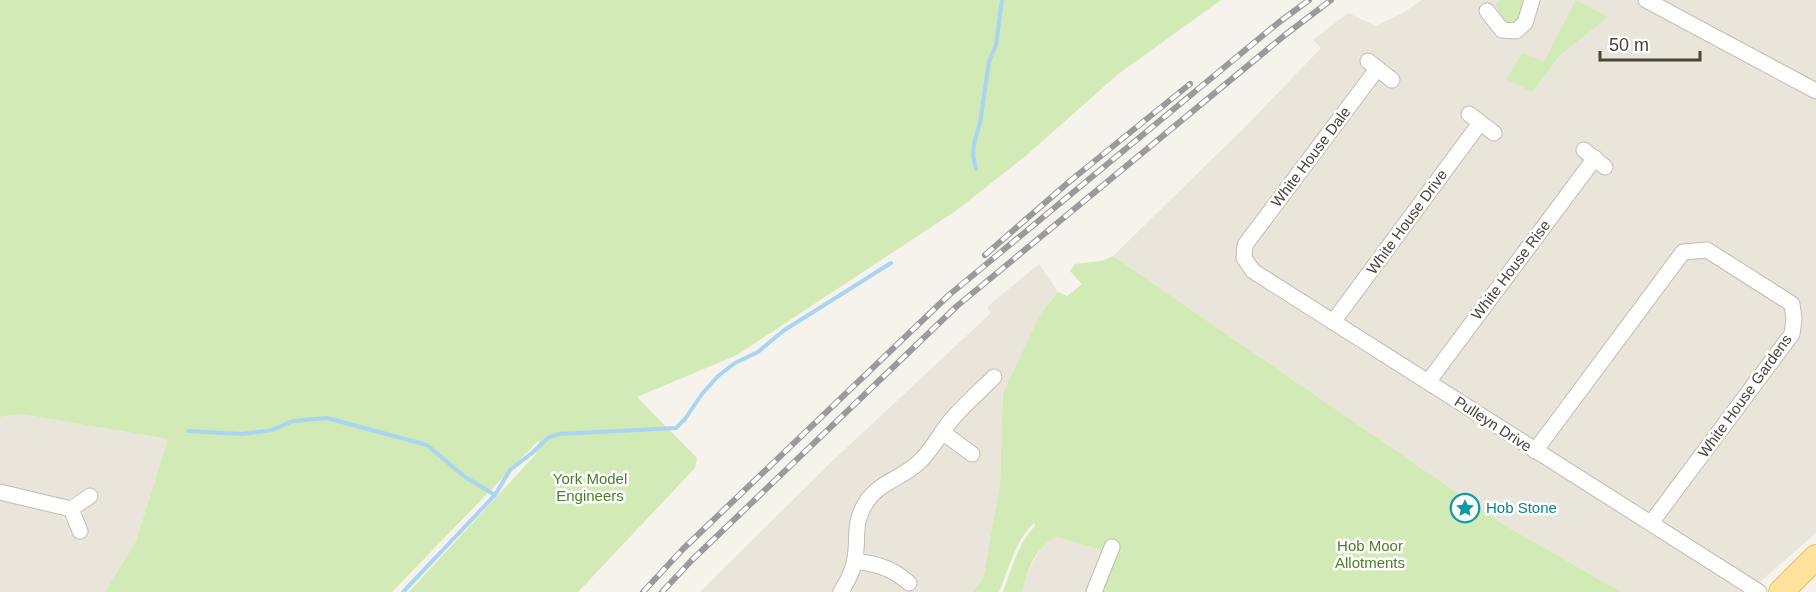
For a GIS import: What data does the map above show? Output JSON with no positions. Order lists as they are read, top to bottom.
{
  "streets": {
    "street": [
      "White House Dale",
      "White House Drive",
      "White House Rise",
      "White House Gardens",
      "Pulleyn Drive"
    ]
  },
  "crossings": [
    ["White House Dale", "Pulleyn Drive"],
    ["White House Drive", "Pulleyn Drive"],
    ["White House Rise", "Pulleyn Drive"],
    ["White House Gardens", "Pulleyn Drive"]
  ],
  "parks": ["York Model Engineers", "Hob Moor Allotments"],
  "places": {
    "place": ["Hob Stone"]
  },
  "scale_bar": "50 m"
}
